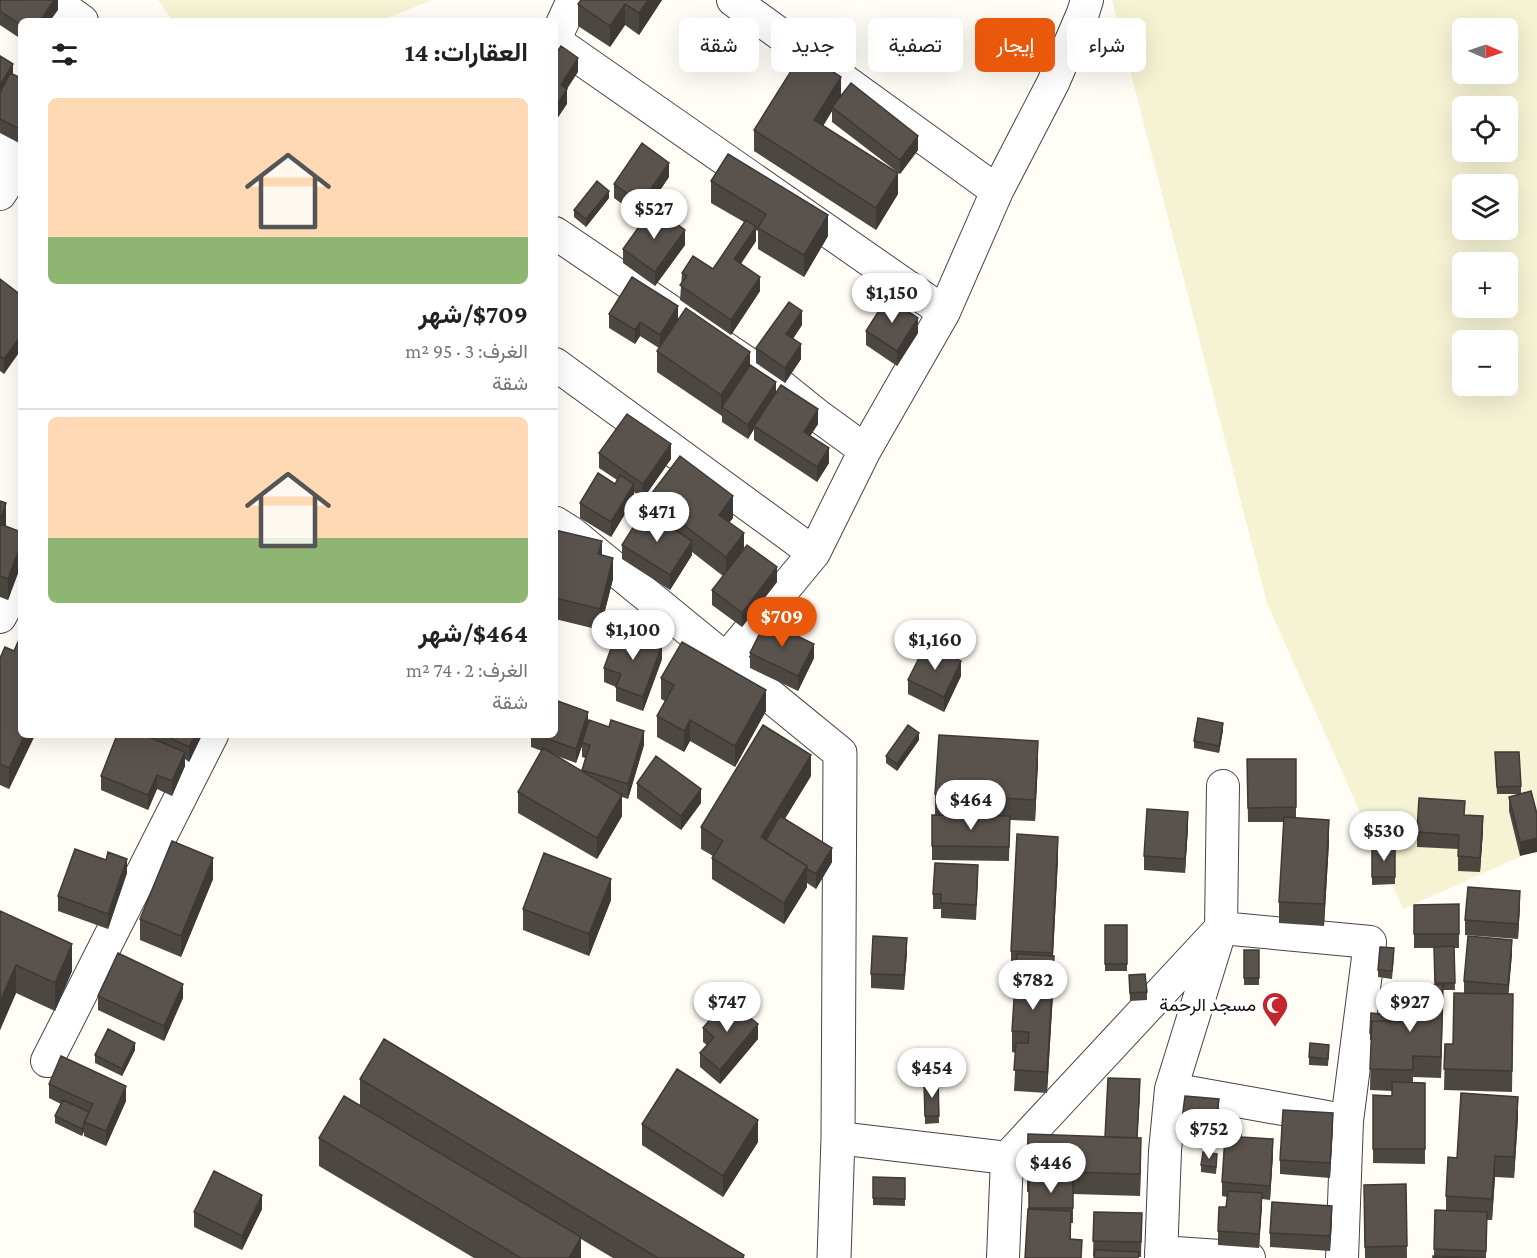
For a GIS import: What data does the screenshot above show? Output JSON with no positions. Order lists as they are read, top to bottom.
{
  "places": {
    "mosque": ["مسجد الرحمة"]
  },
  "north": "right",
  "page": {
    "map_buttons": ["+", "−"],
    "chip": [
      "شراء",
      "إيجار",
      "تصفية",
      "جديد",
      "شقة"
    ],
    "heading": "العقارات: 14",
    "list": [
      {
        "name": "$709/شهر",
        "note": "الغرف: 3 · 95 m² · شقة"
      },
      {
        "name": "$464/شهر",
        "note": "الغرف: 2 · 74 m² · شقة"
      }
    ],
    "price": [
      "$527",
      "$1,150",
      "$471",
      "$709",
      "$1,100",
      "$1,160",
      "$464",
      "$530",
      "$782",
      "$747",
      "$927",
      "$454",
      "$752",
      "$446"
    ]
  }
}
